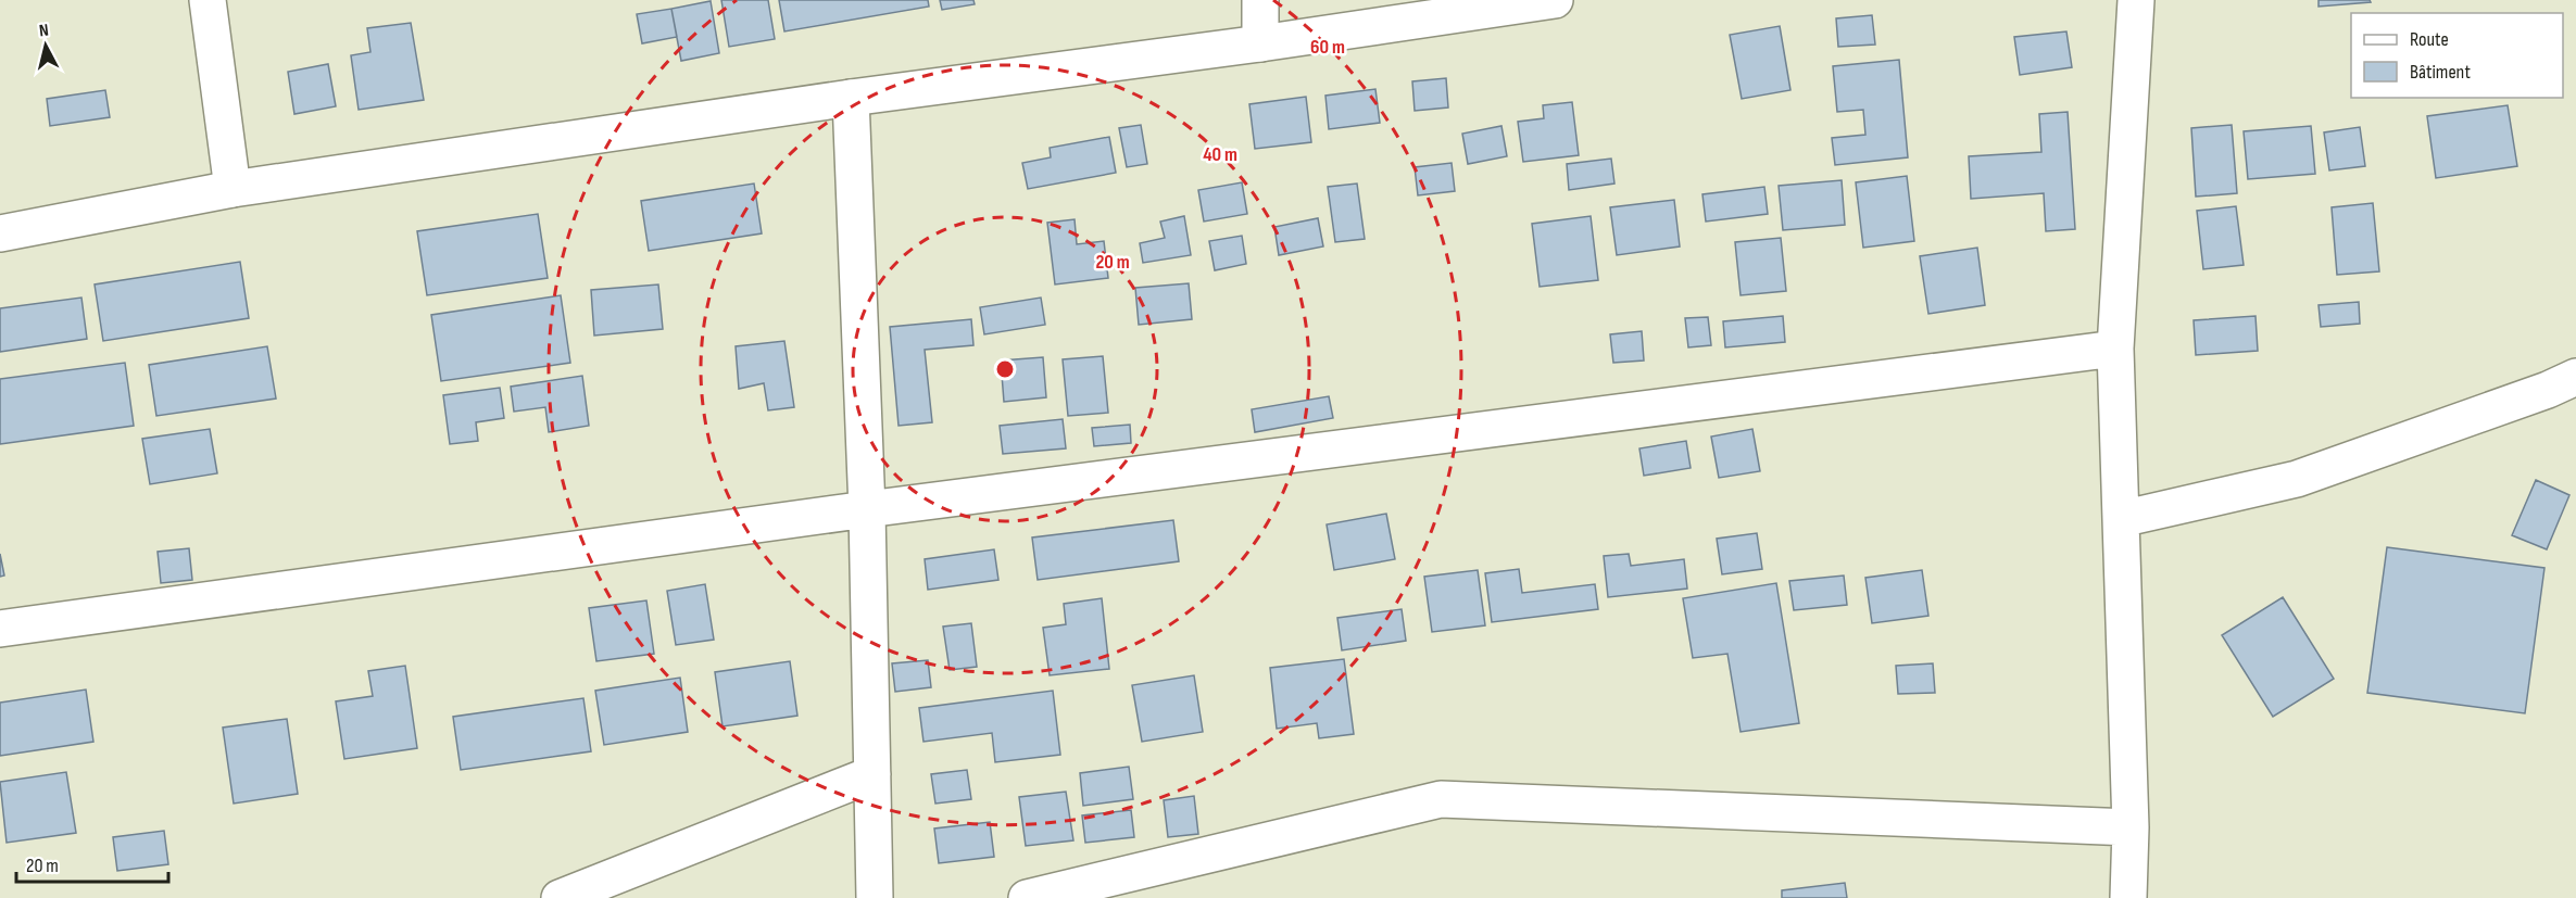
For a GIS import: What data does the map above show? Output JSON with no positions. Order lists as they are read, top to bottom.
{
  "legend": ["Route", "Bâtiment"],
  "scale_bar": "20 m",
  "north": "top",
  "rings": ["60 m", "40 m", "20 m"]
}
